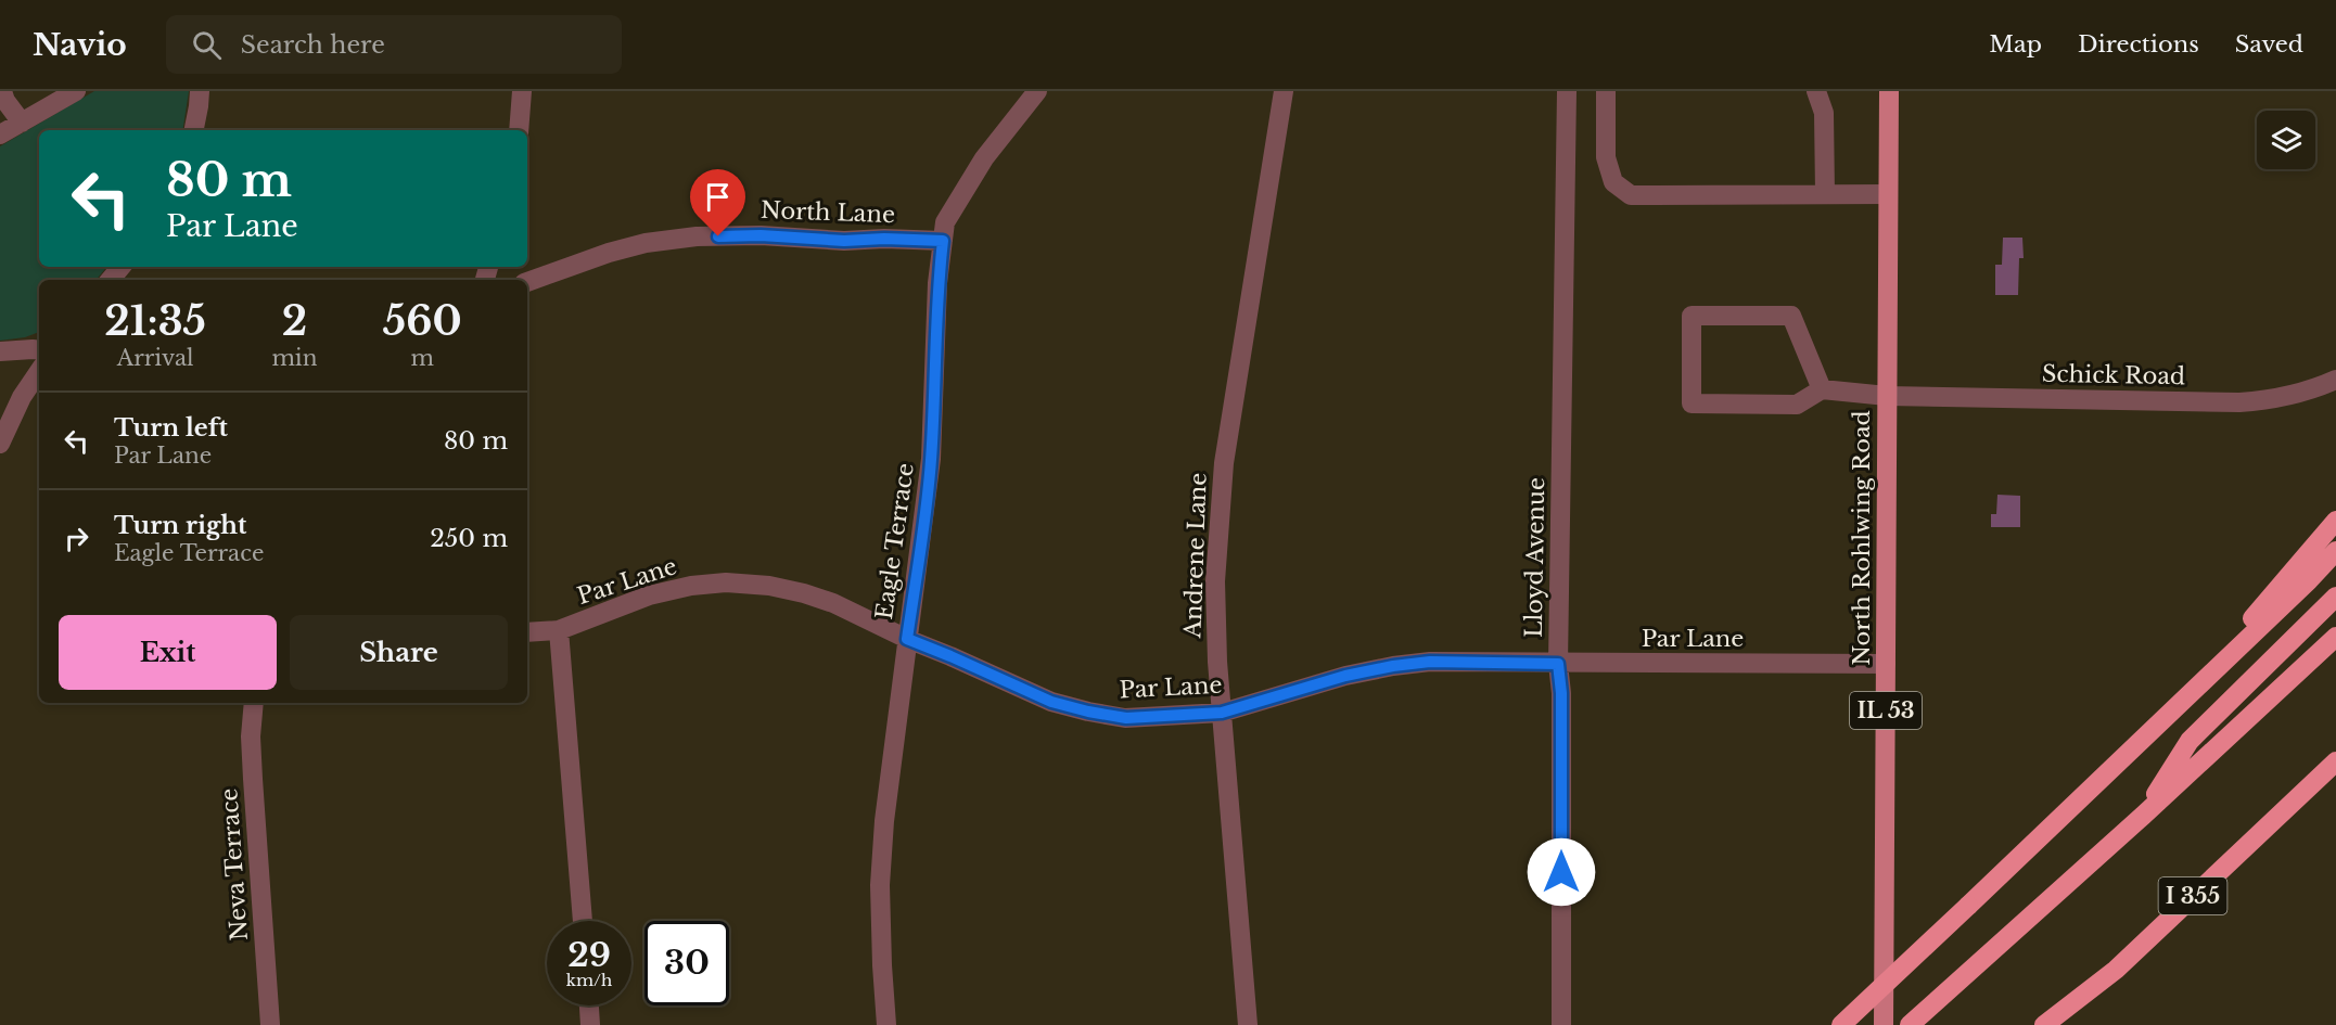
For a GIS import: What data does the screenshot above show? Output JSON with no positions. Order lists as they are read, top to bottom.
{
  "streets": {
    "highway": ["I 355"],
    "main road": ["North Rohlwing Road", "IL 53"],
    "street": [
      "North Lane",
      "Schick Road",
      "Eagle Terrace",
      "Andrene Lane",
      "Lloyd Avenue",
      "Par Lane",
      "Neva Terrace"
    ]
  },
  "crossings": [
    ["North Lane", "Eagle Terrace"],
    ["Schick Road", "North Rohlwing Road"],
    ["North Rohlwing Road", "Par Lane"],
    ["Eagle Terrace", "Par Lane"],
    ["Andrene Lane", "Par Lane"],
    ["Lloyd Avenue", "Par Lane"]
  ],
  "page": {
    "header": "Navio",
    "search": "Search here",
    "nav": ["Map", "Directions", "Saved"],
    "turn": ["80 m", "Par Lane"],
    "eta": [
      "21:35",
      "Arrival",
      "2",
      "min",
      "560",
      "m"
    ],
    "list": [
      {
        "name": "Turn left",
        "note": "Par Lane",
        "value": "80 m"
      },
      {
        "name": "Turn right",
        "note": "Eagle Terrace",
        "value": "250 m"
      }
    ],
    "buttons": ["Exit", "Share"],
    "speed": "29 km/h",
    "limit": "30"
  }
}
